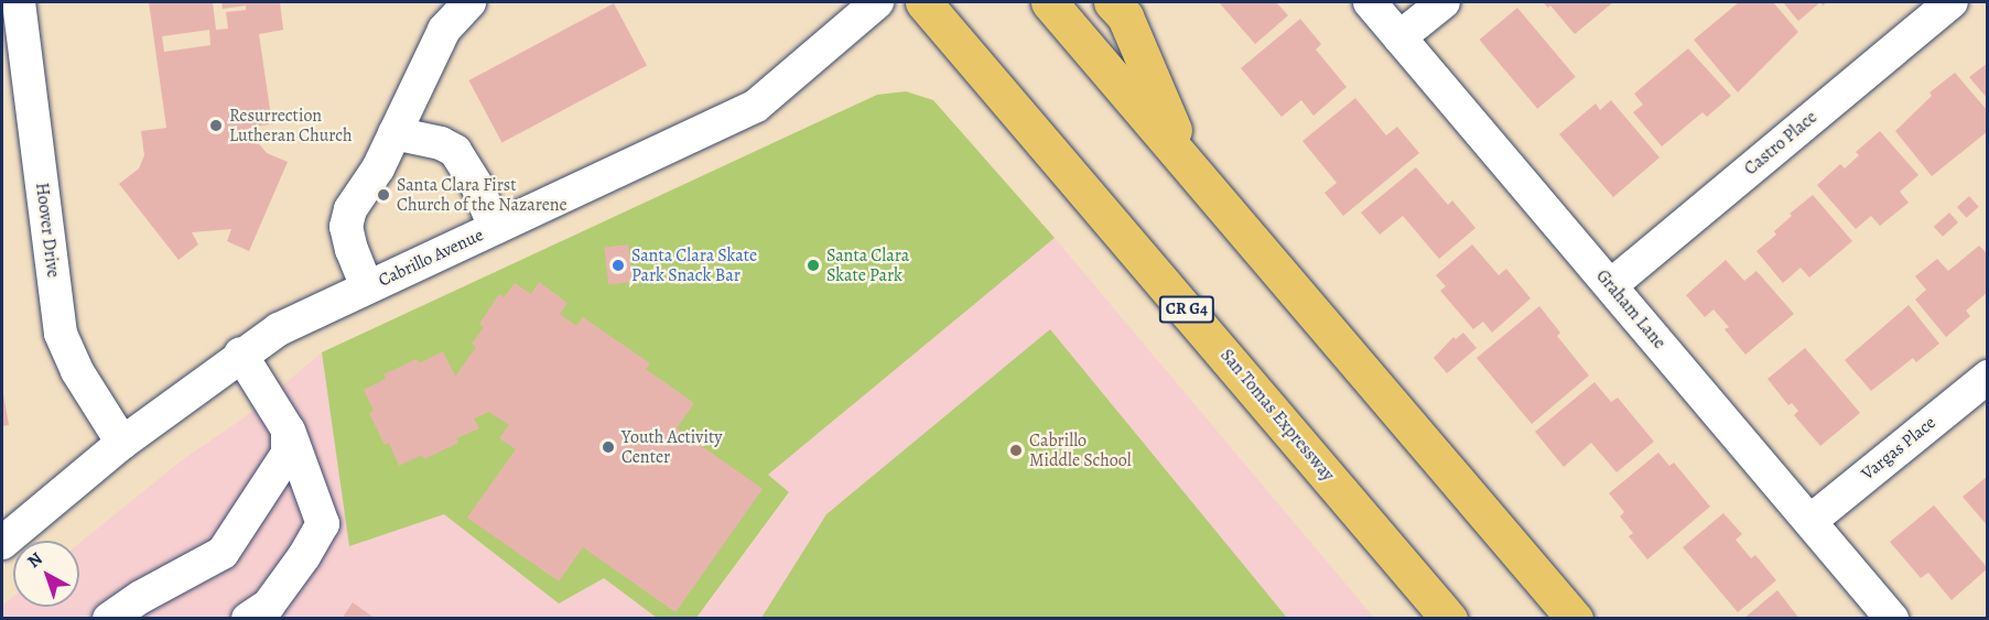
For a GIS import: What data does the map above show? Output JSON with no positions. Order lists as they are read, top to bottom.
{
  "streets": {
    "highway": ["CR G4", "San Tomas Expressway"],
    "street": [
      "Castro Place",
      "Hoover Drive",
      "Cabrillo Avenue",
      "Graham Lane",
      "Vargas Place"
    ]
  },
  "crossings": [
    ["Castro Place", "Graham Lane"],
    ["Hoover Drive", "Cabrillo Avenue"],
    ["Graham Lane", "Vargas Place"]
  ],
  "places": [
    "Resurrection Lutheran Church",
    "Santa Clara First Church of the Nazarene",
    "Santa Clara Skate Park Snack Bar",
    "Santa Clara Skate Park",
    "Youth Activity Center",
    "Cabrillo Middle School"
  ],
  "north": "top left"
}
